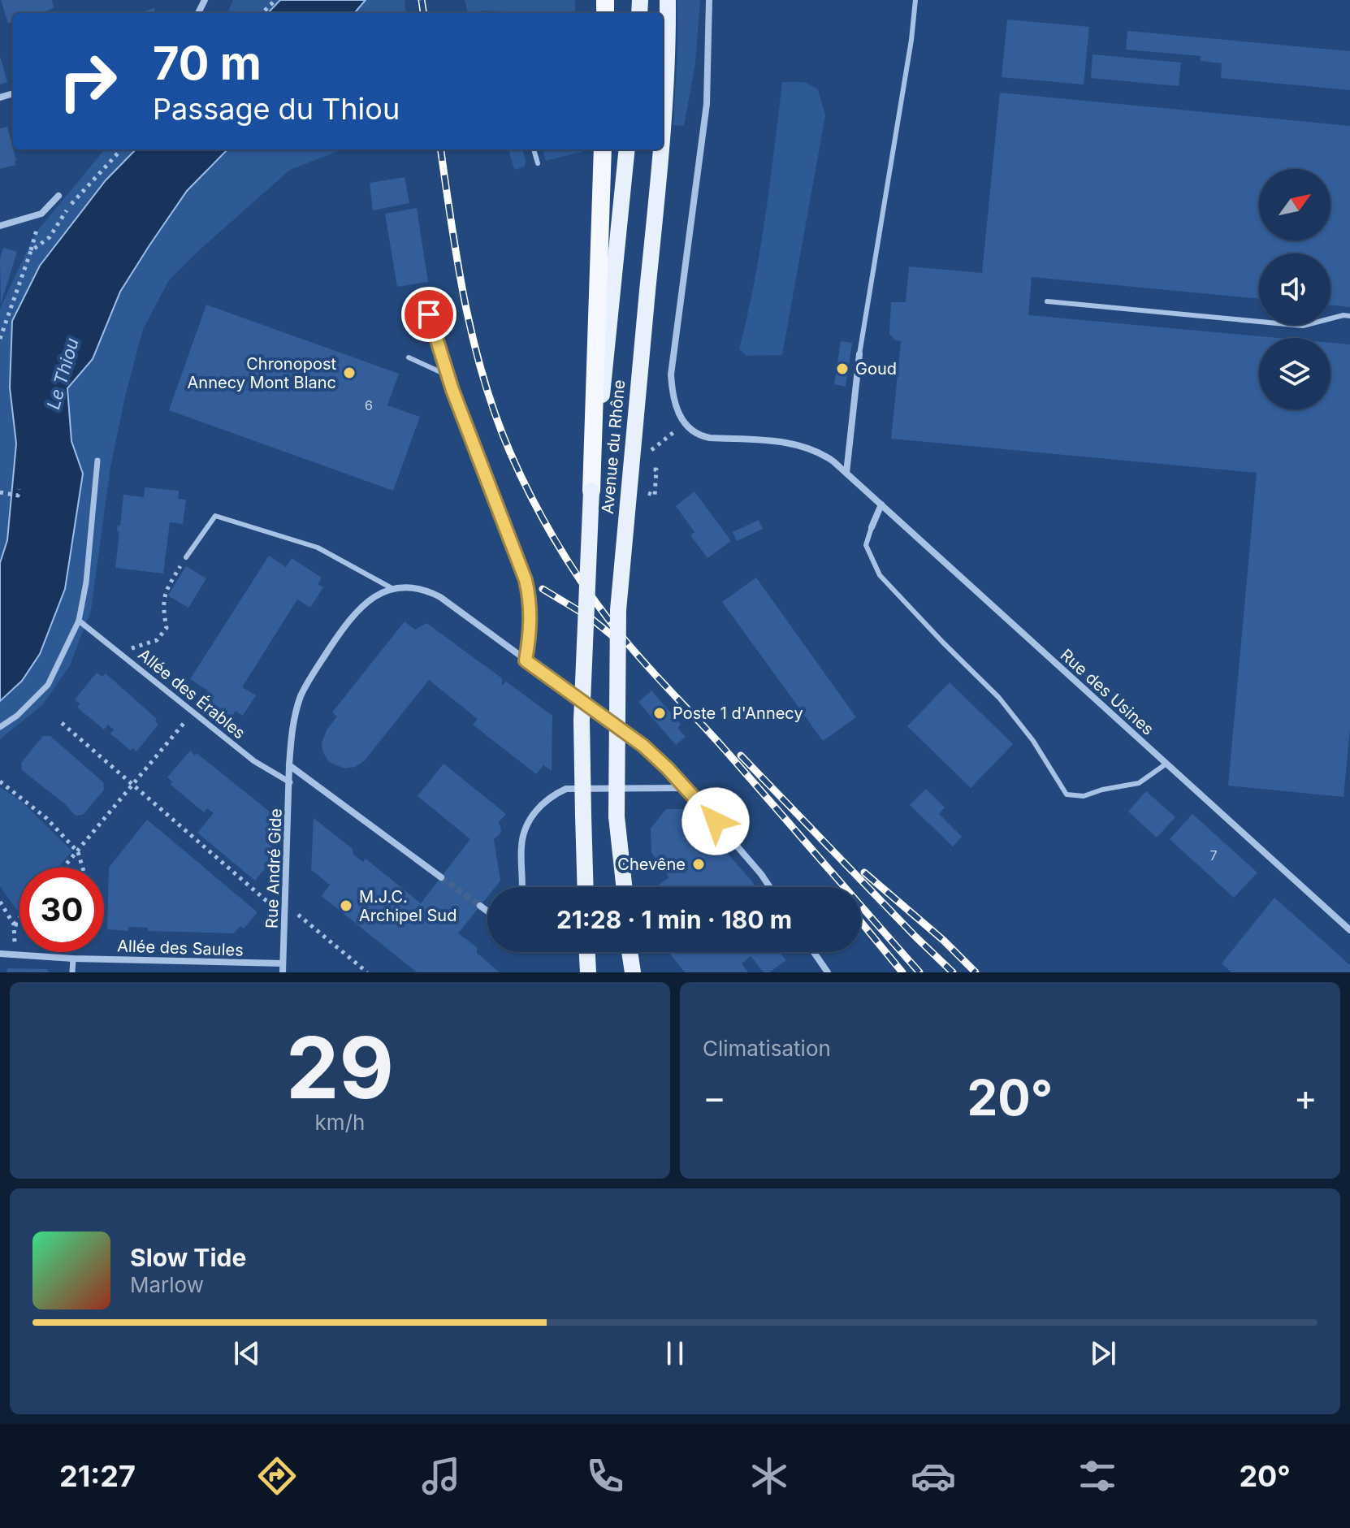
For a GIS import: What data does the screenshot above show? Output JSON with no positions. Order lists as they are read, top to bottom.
{
  "streets": {
    "main road": ["Avenue du Rhône"],
    "street": [
      "Rue des Usines",
      "Allée des Érables",
      "Rue André Gide",
      "Allée des Saules"
    ]
  },
  "crossings": [
    ["Allée des Érables", "Rue André Gide"],
    ["Rue André Gide", "Allée des Saules"]
  ],
  "water": ["Le Thiou"],
  "places": [
    "Goud",
    "Chronopost Annecy Mont Blanc",
    "Poste 1 d'Annecy",
    "Chevêne",
    "M.J.C. Archipel Sud"
  ],
  "house_numbers": ["6", "7"],
  "north": "top right",
  "page": {
    "turn": ["70 m", "Passage du Thiou"],
    "limit": "30",
    "trip": "21:28 · 1 min · 180 m",
    "tile": [
      ["29", "km/h"],
      "Climatisation"
    ],
    "heat": ["−", "20°", "+"],
    "song": ["Slow Tide", "Marlow"],
    "tabs": ["21:27", "20°"]
  }
}
